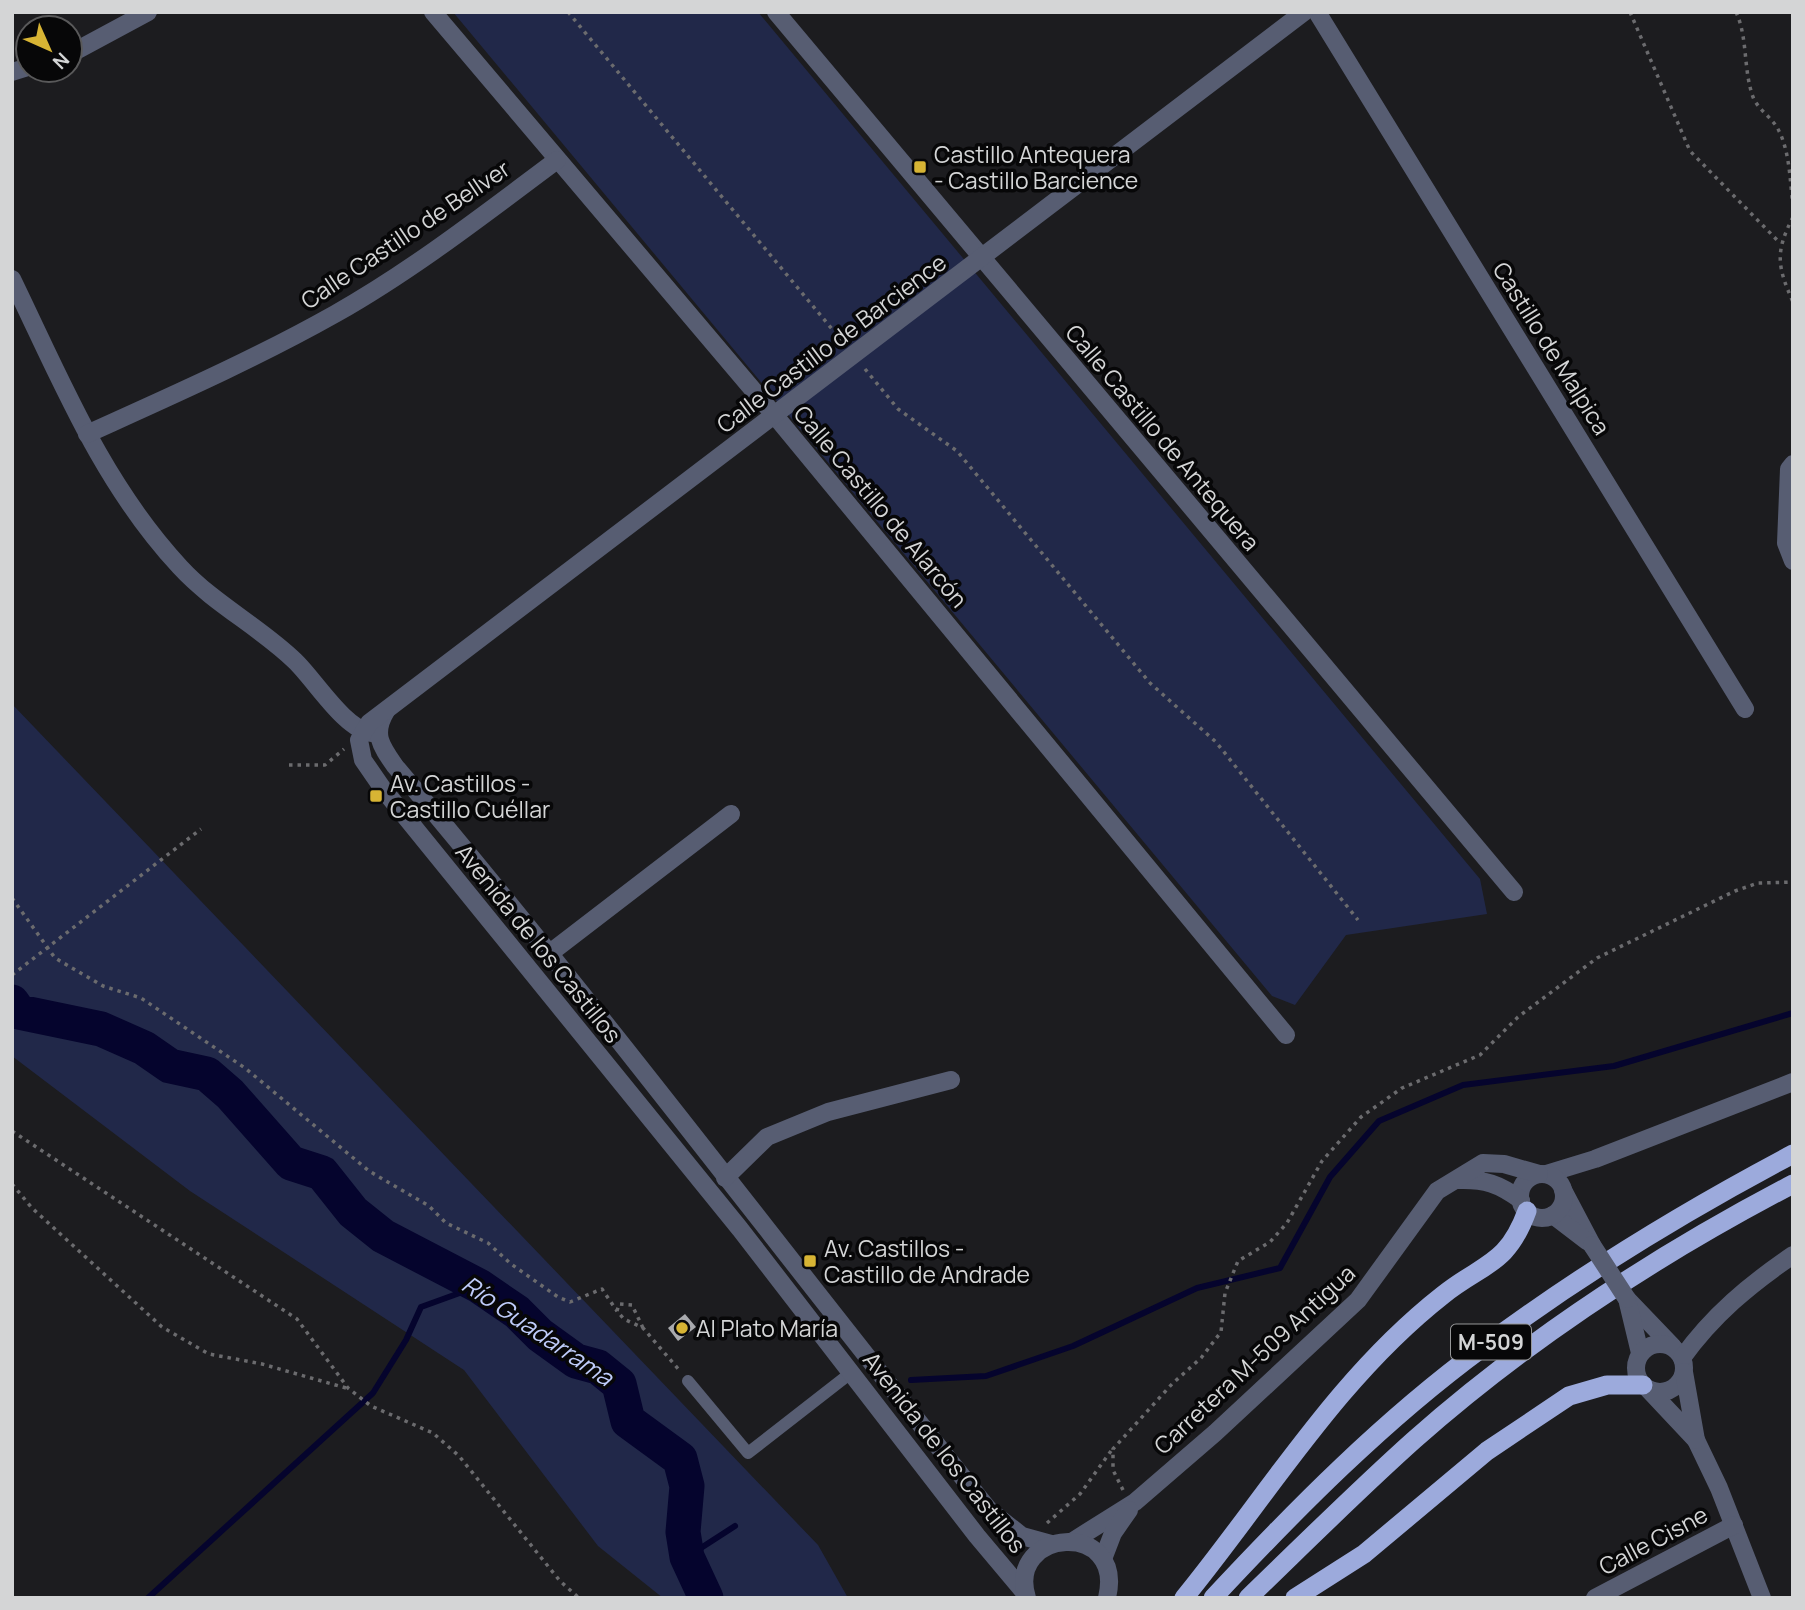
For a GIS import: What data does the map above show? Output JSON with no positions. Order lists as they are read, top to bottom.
{
  "streets": {
    "highway": ["M-509"],
    "street": [
      "Calle Castillo de Bellver",
      "Calle Castillo de Barcience",
      "Castillo de Malpica",
      "Calle Castillo de Antequera",
      "Calle Castillo de Alarcón",
      "Avenida de los Castillos",
      "Carretera M-509 Antigua",
      "Calle Cisne"
    ]
  },
  "crossings": [
    ["Calle Castillo de Bellver", "Calle Castillo de Alarcón"],
    ["Calle Castillo de Barcience", "Calle Castillo de Antequera"],
    ["Calle Castillo de Barcience", "Calle Castillo de Alarcón"],
    ["Calle Castillo de Barcience", "Avenida de los Castillos"]
  ],
  "water": ["Río Guadarrama"],
  "places": {
    "transit": ["Castillo Antequera - Castillo Barcience", "Av. Castillos - Castillo Cuéllar", "Av. Castillos - Castillo de Andrade"],
    "other": ["Al Plato María"]
  },
  "north": "bottom right"
}
